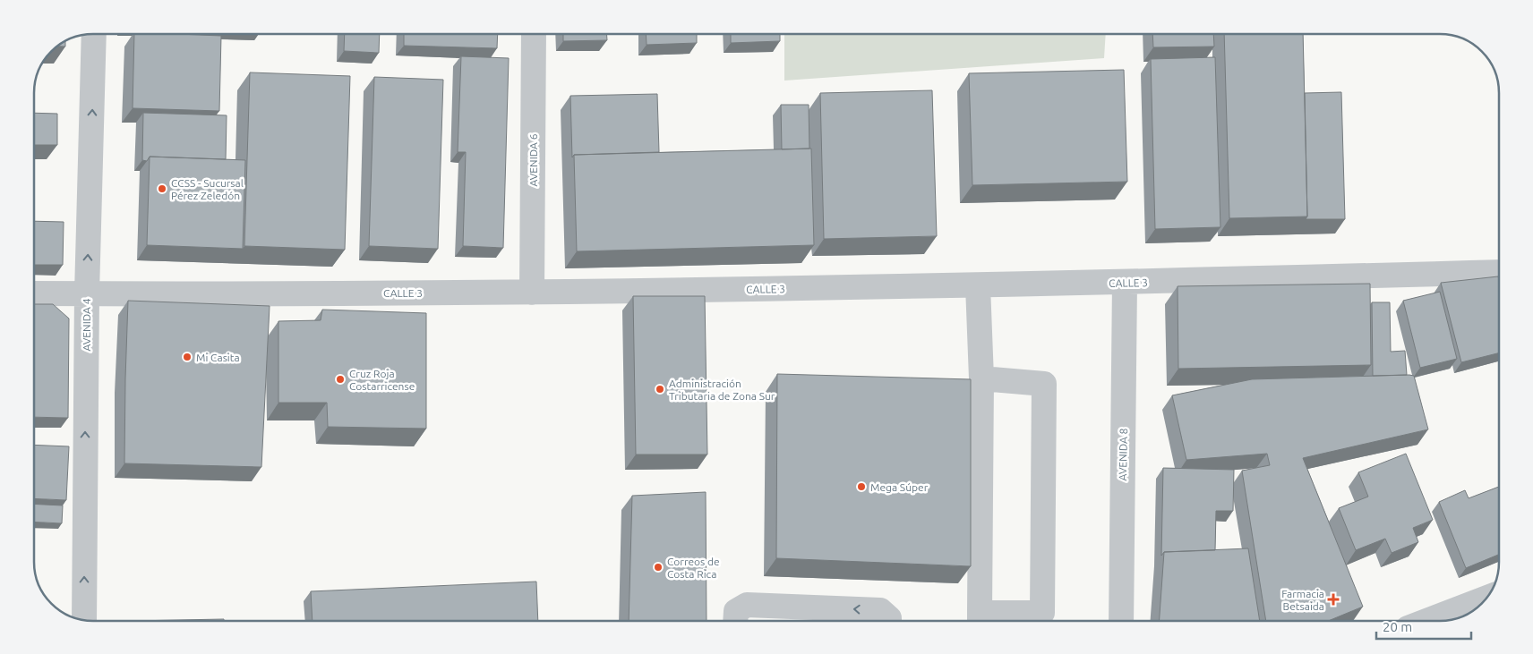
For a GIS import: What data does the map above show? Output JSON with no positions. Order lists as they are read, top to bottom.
{
  "streets": {
    "street": [
      "AVENIDA 6",
      "CALLE 3",
      "AVENIDA 4",
      "AVENIDA 8"
    ]
  },
  "crossings": [
    ["AVENIDA 6", "CALLE 3"],
    ["CALLE 3", "AVENIDA 4"],
    ["CALLE 3", "AVENIDA 8"]
  ],
  "one_way": ["AVENIDA 4"],
  "places": {
    "other": [
      "CCSS - Sucursal Pérez Zeledón",
      "Mi Casita",
      "Cruz Roja Costarricense",
      "Administración Tributaria de Zona Sur",
      "Mega Súper",
      "Correos de Costa Rica"
    ],
    "health": ["Farmacia Betsaida"]
  },
  "scale_bar": "20 m"
}
